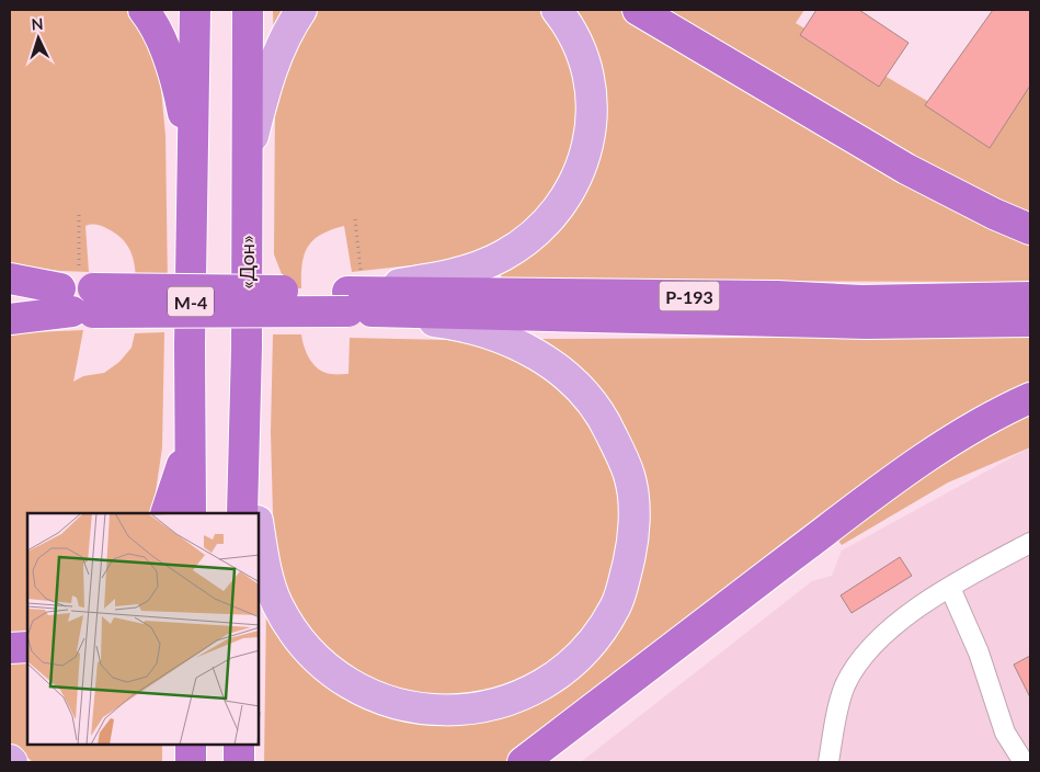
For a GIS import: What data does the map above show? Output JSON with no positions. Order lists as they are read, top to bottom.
{
  "streets": {
    "highway": ["«Дон»", "Р-193", "М-4"]
  },
  "north": "top"
}
